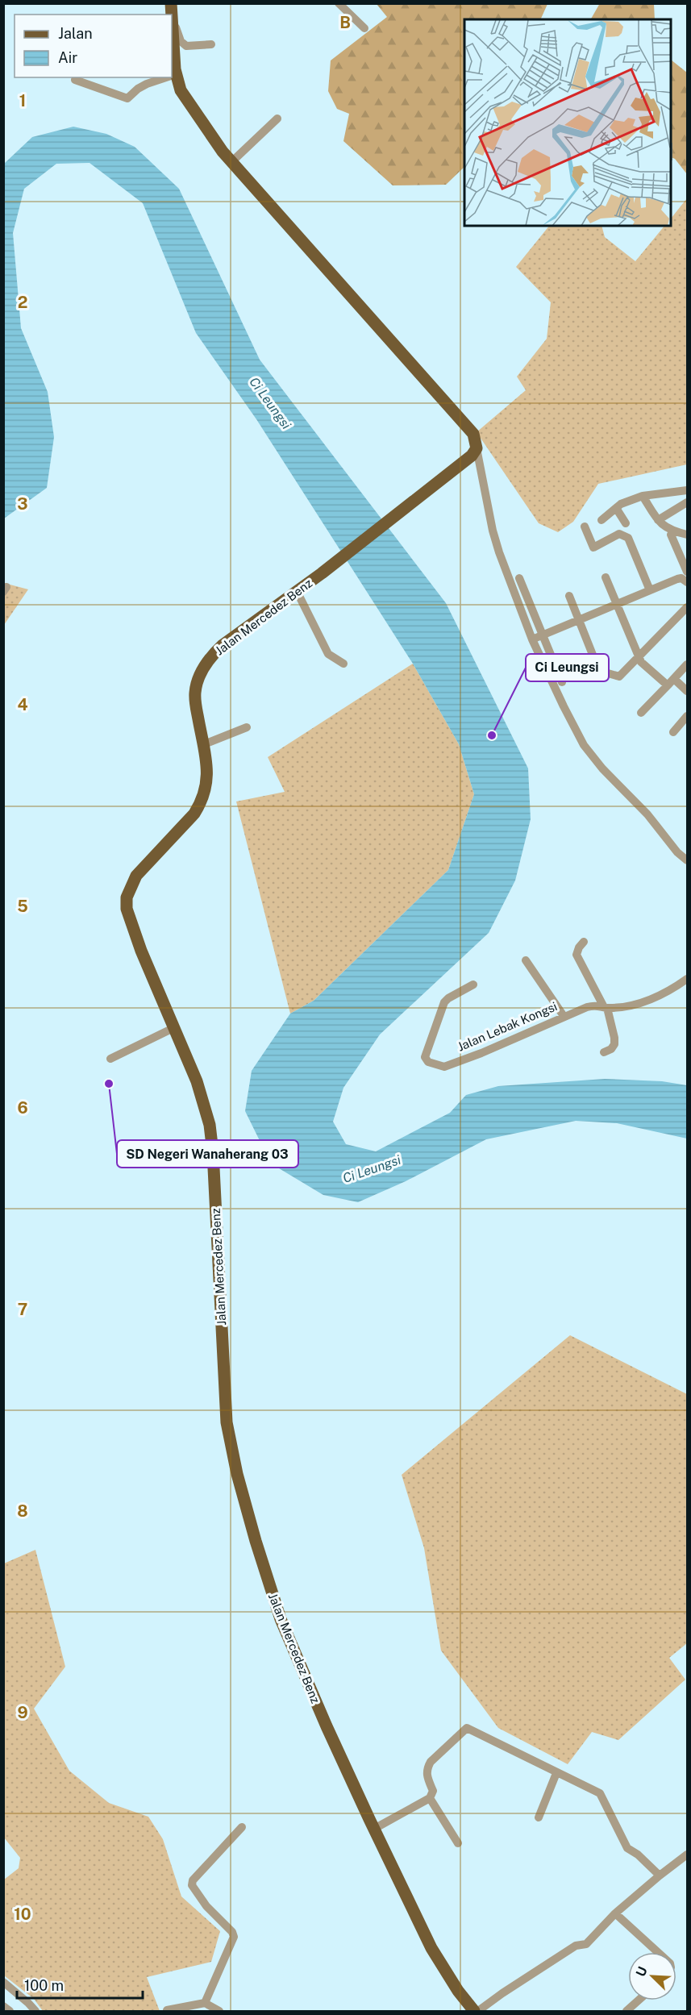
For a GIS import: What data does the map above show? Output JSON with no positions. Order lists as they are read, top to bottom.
{
  "streets": {
    "main road": ["Jalan Mercedez Benz"],
    "street": ["Jalan Lebak Kongsi"]
  },
  "water": ["Ci Leungsi"],
  "places": ["Ci Leungsi", "SD Negeri Wanaherang 03"],
  "legend": ["Jalan", "Air"],
  "scale_bar": "100 m",
  "north": "top left",
  "grid": {
    "columns": ["B"],
    "rows": [
      "1",
      "2",
      "3",
      "4",
      "5",
      "6",
      "7",
      "8",
      "9",
      "10"
    ]
  }
}
